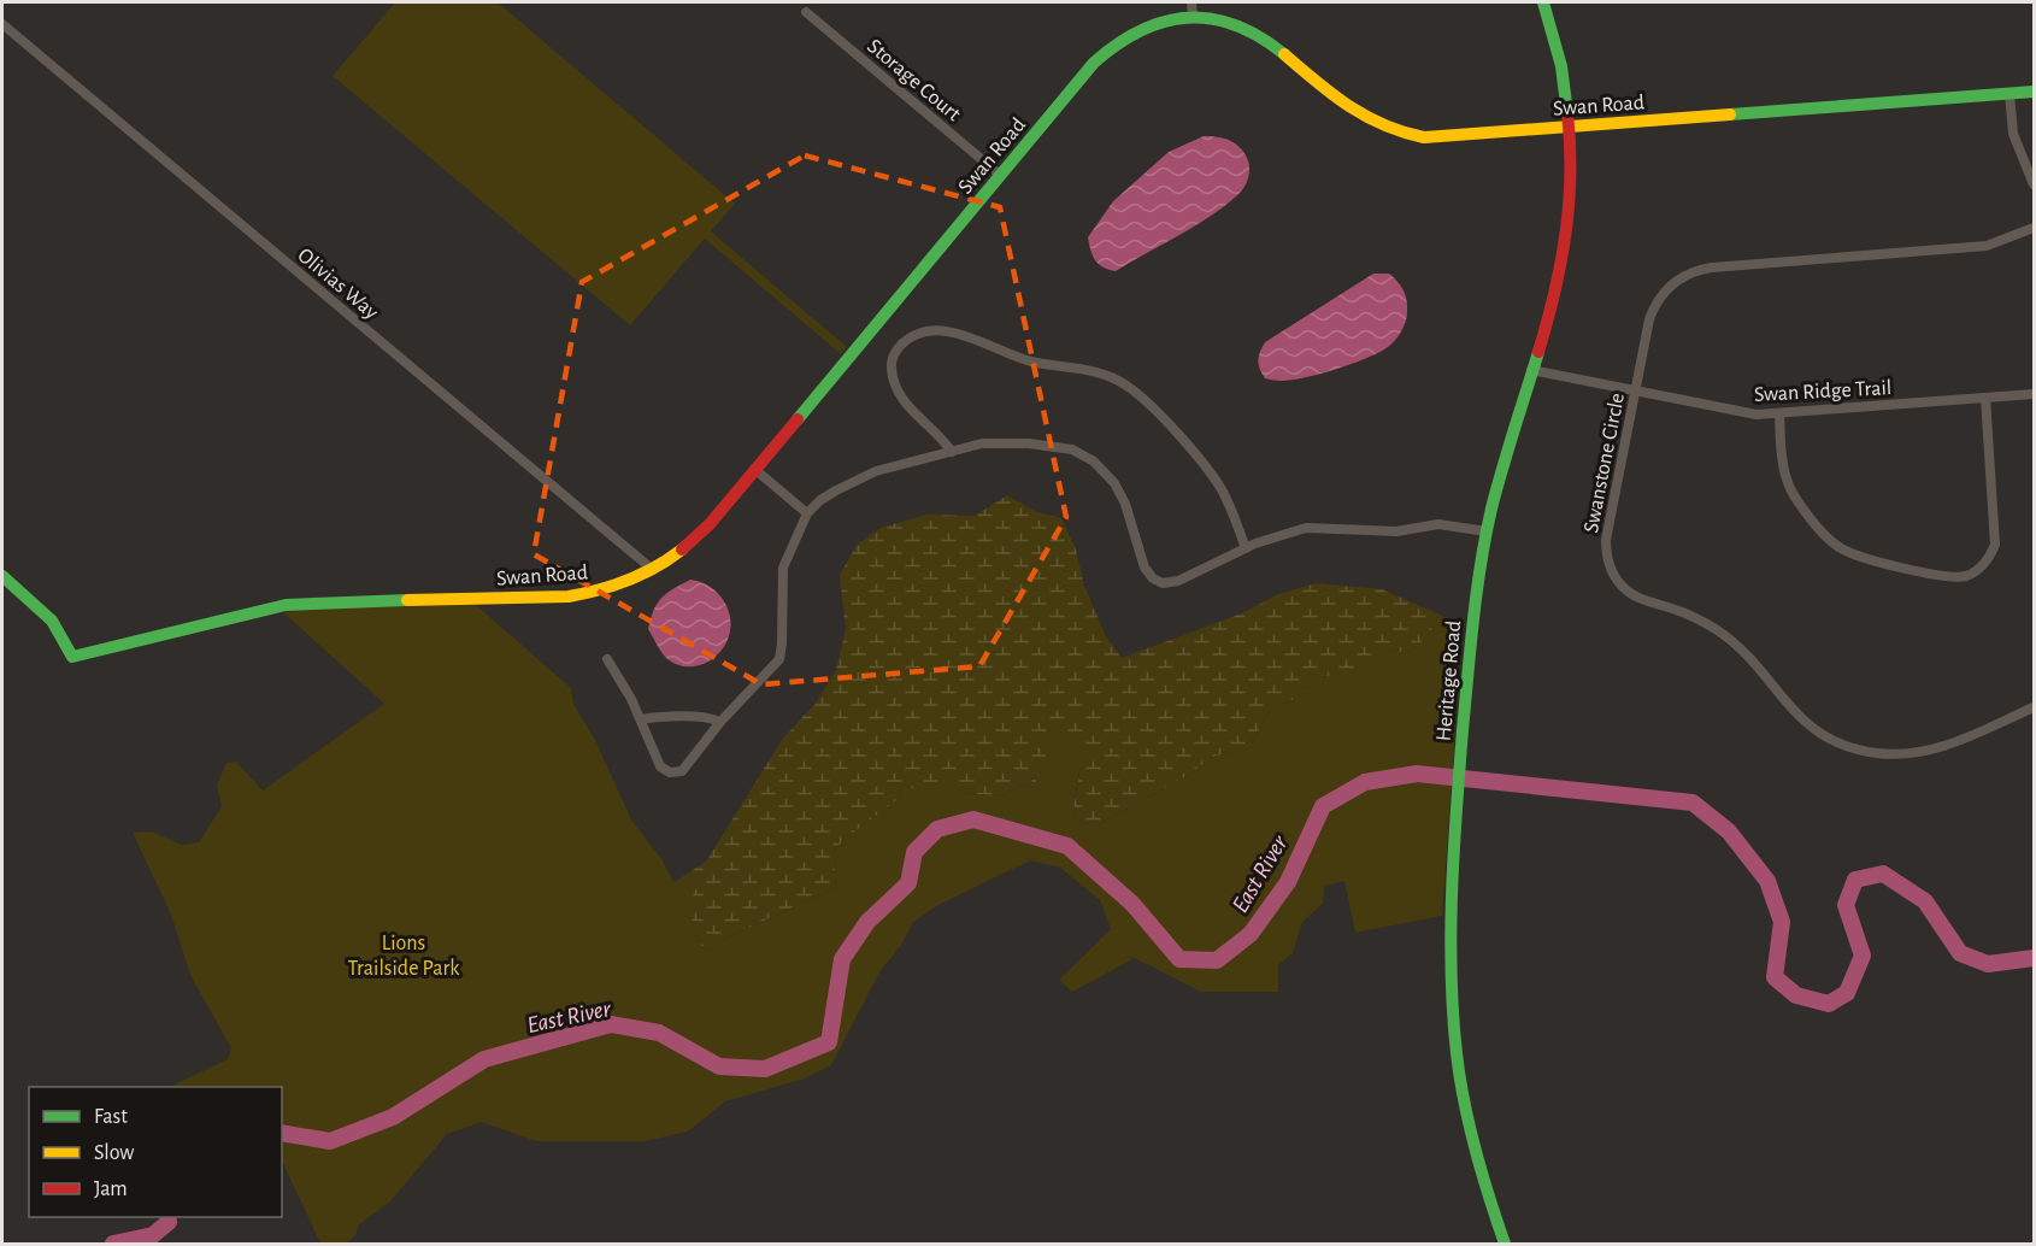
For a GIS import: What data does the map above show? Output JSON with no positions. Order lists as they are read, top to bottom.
{
  "streets": {
    "street": [
      "Storage Court",
      "Swan Road",
      "Olivias Way",
      "Swan Ridge Trail",
      "Swanstone Circle",
      "Heritage Road"
    ]
  },
  "crossings": [
    ["Storage Court", "Swan Road"],
    ["Swan Road", "Olivias Way"],
    ["Swan Road", "Heritage Road"],
    ["Swan Ridge Trail", "Swanstone Circle"],
    ["Swan Ridge Trail", "Heritage Road"]
  ],
  "water": ["East River"],
  "parks": ["Lions Trailside Park"],
  "legend": ["Fast", "Slow", "Jam"]
}
